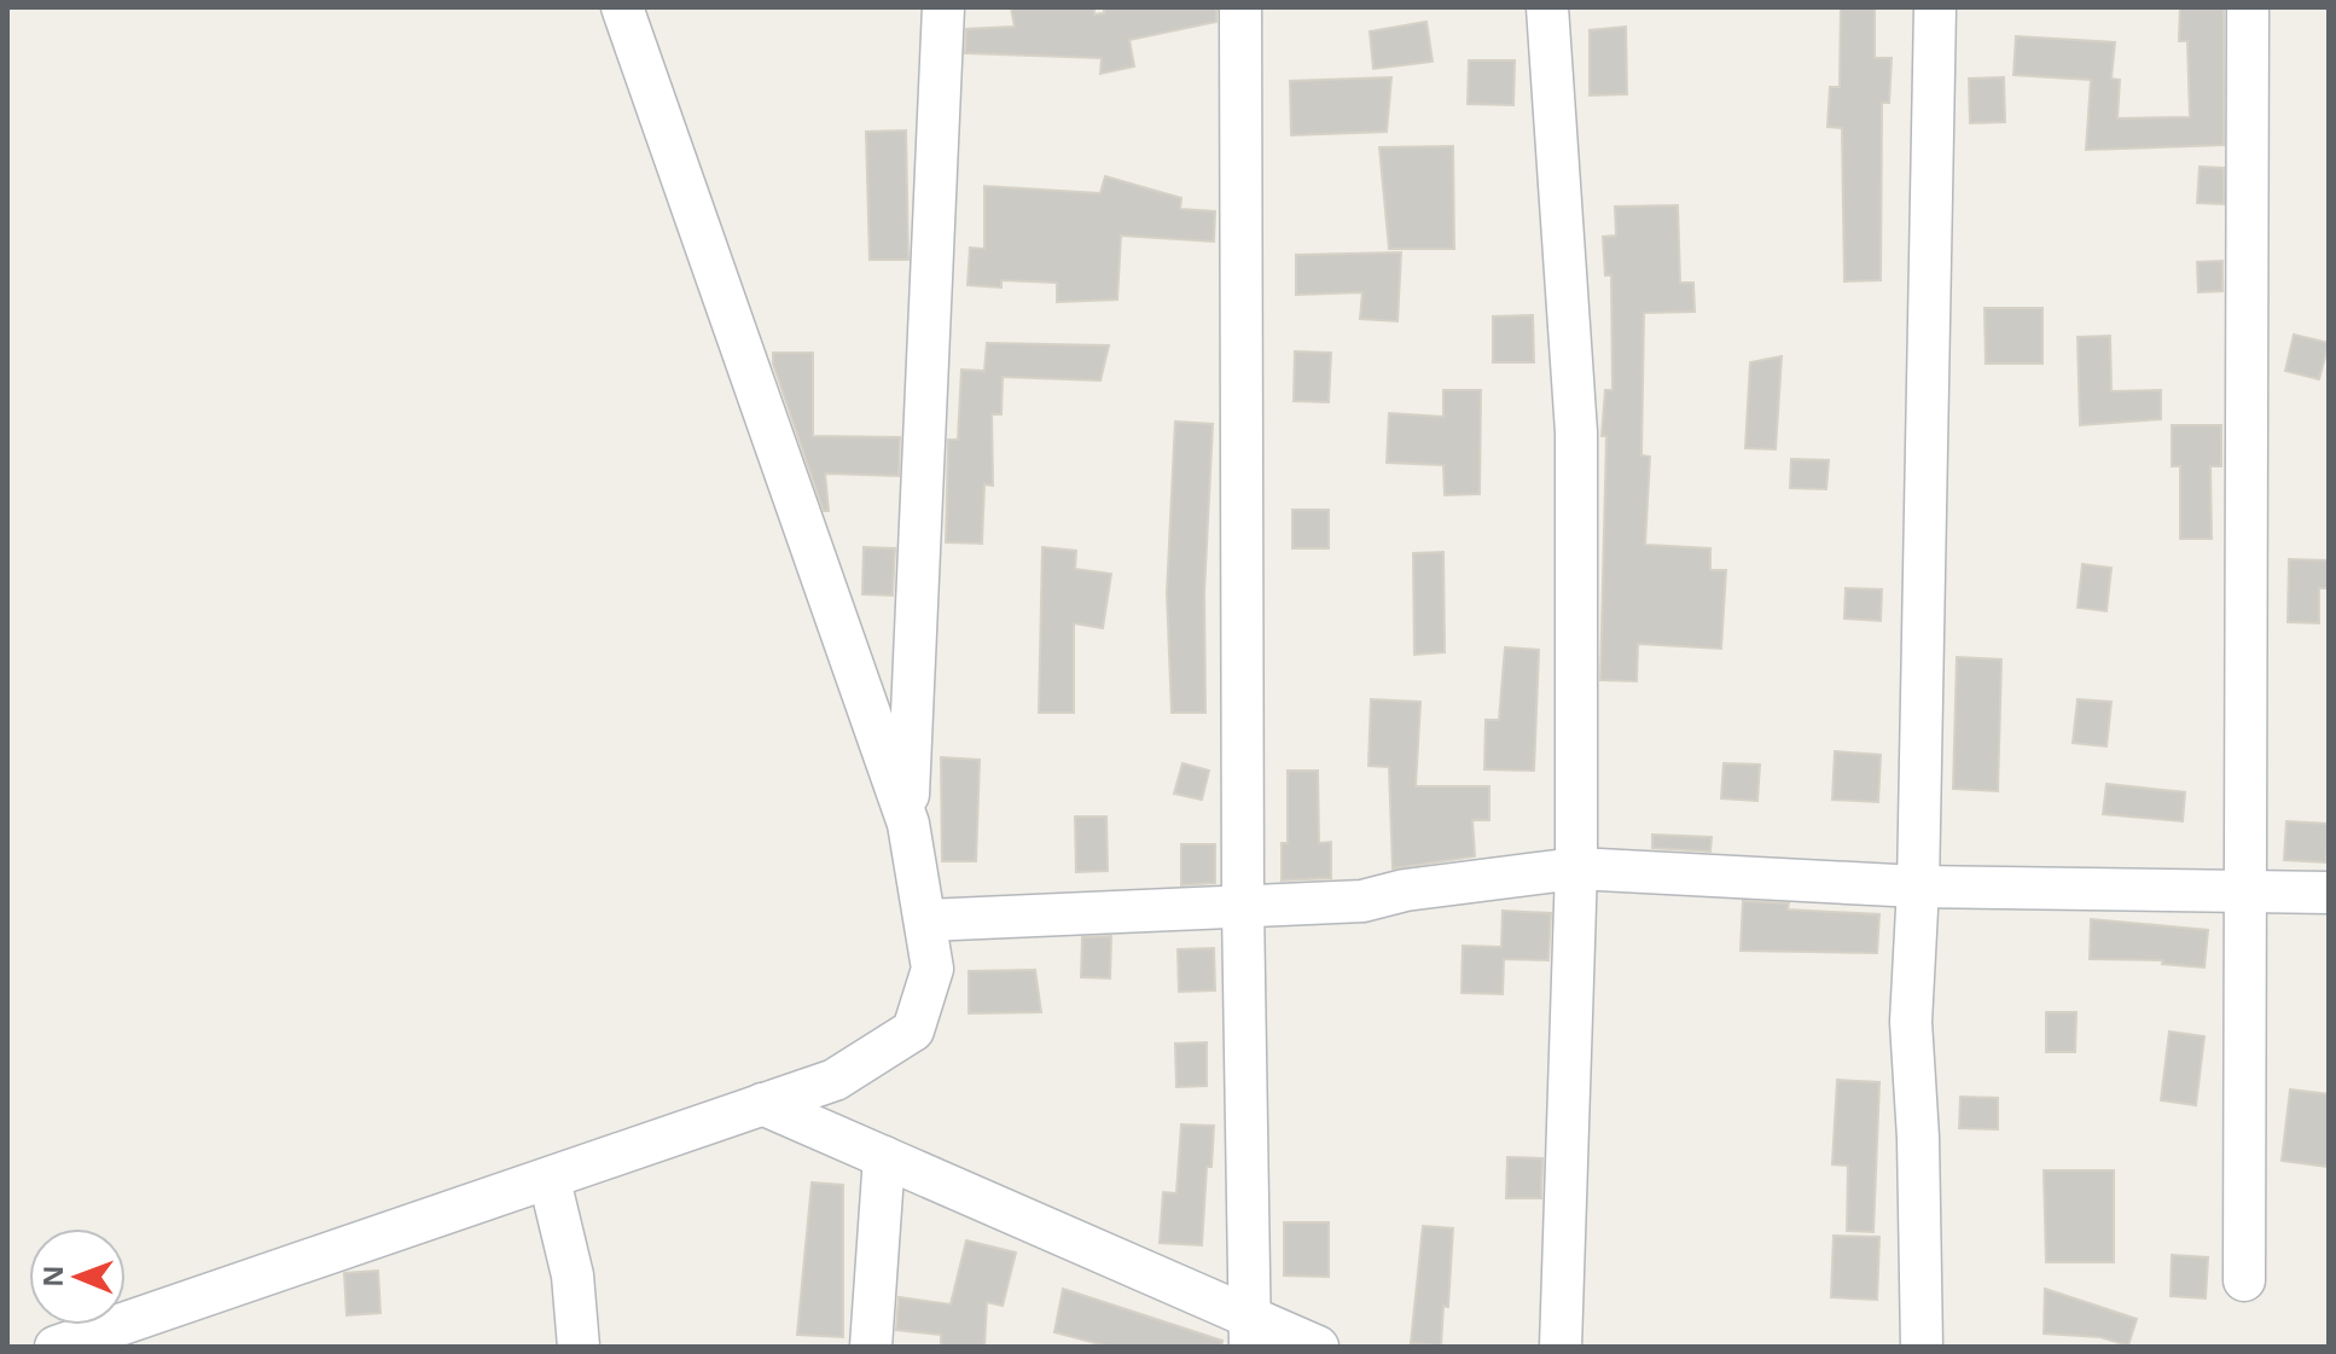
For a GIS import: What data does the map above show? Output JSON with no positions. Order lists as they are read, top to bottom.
{
  "north": "left"
}
